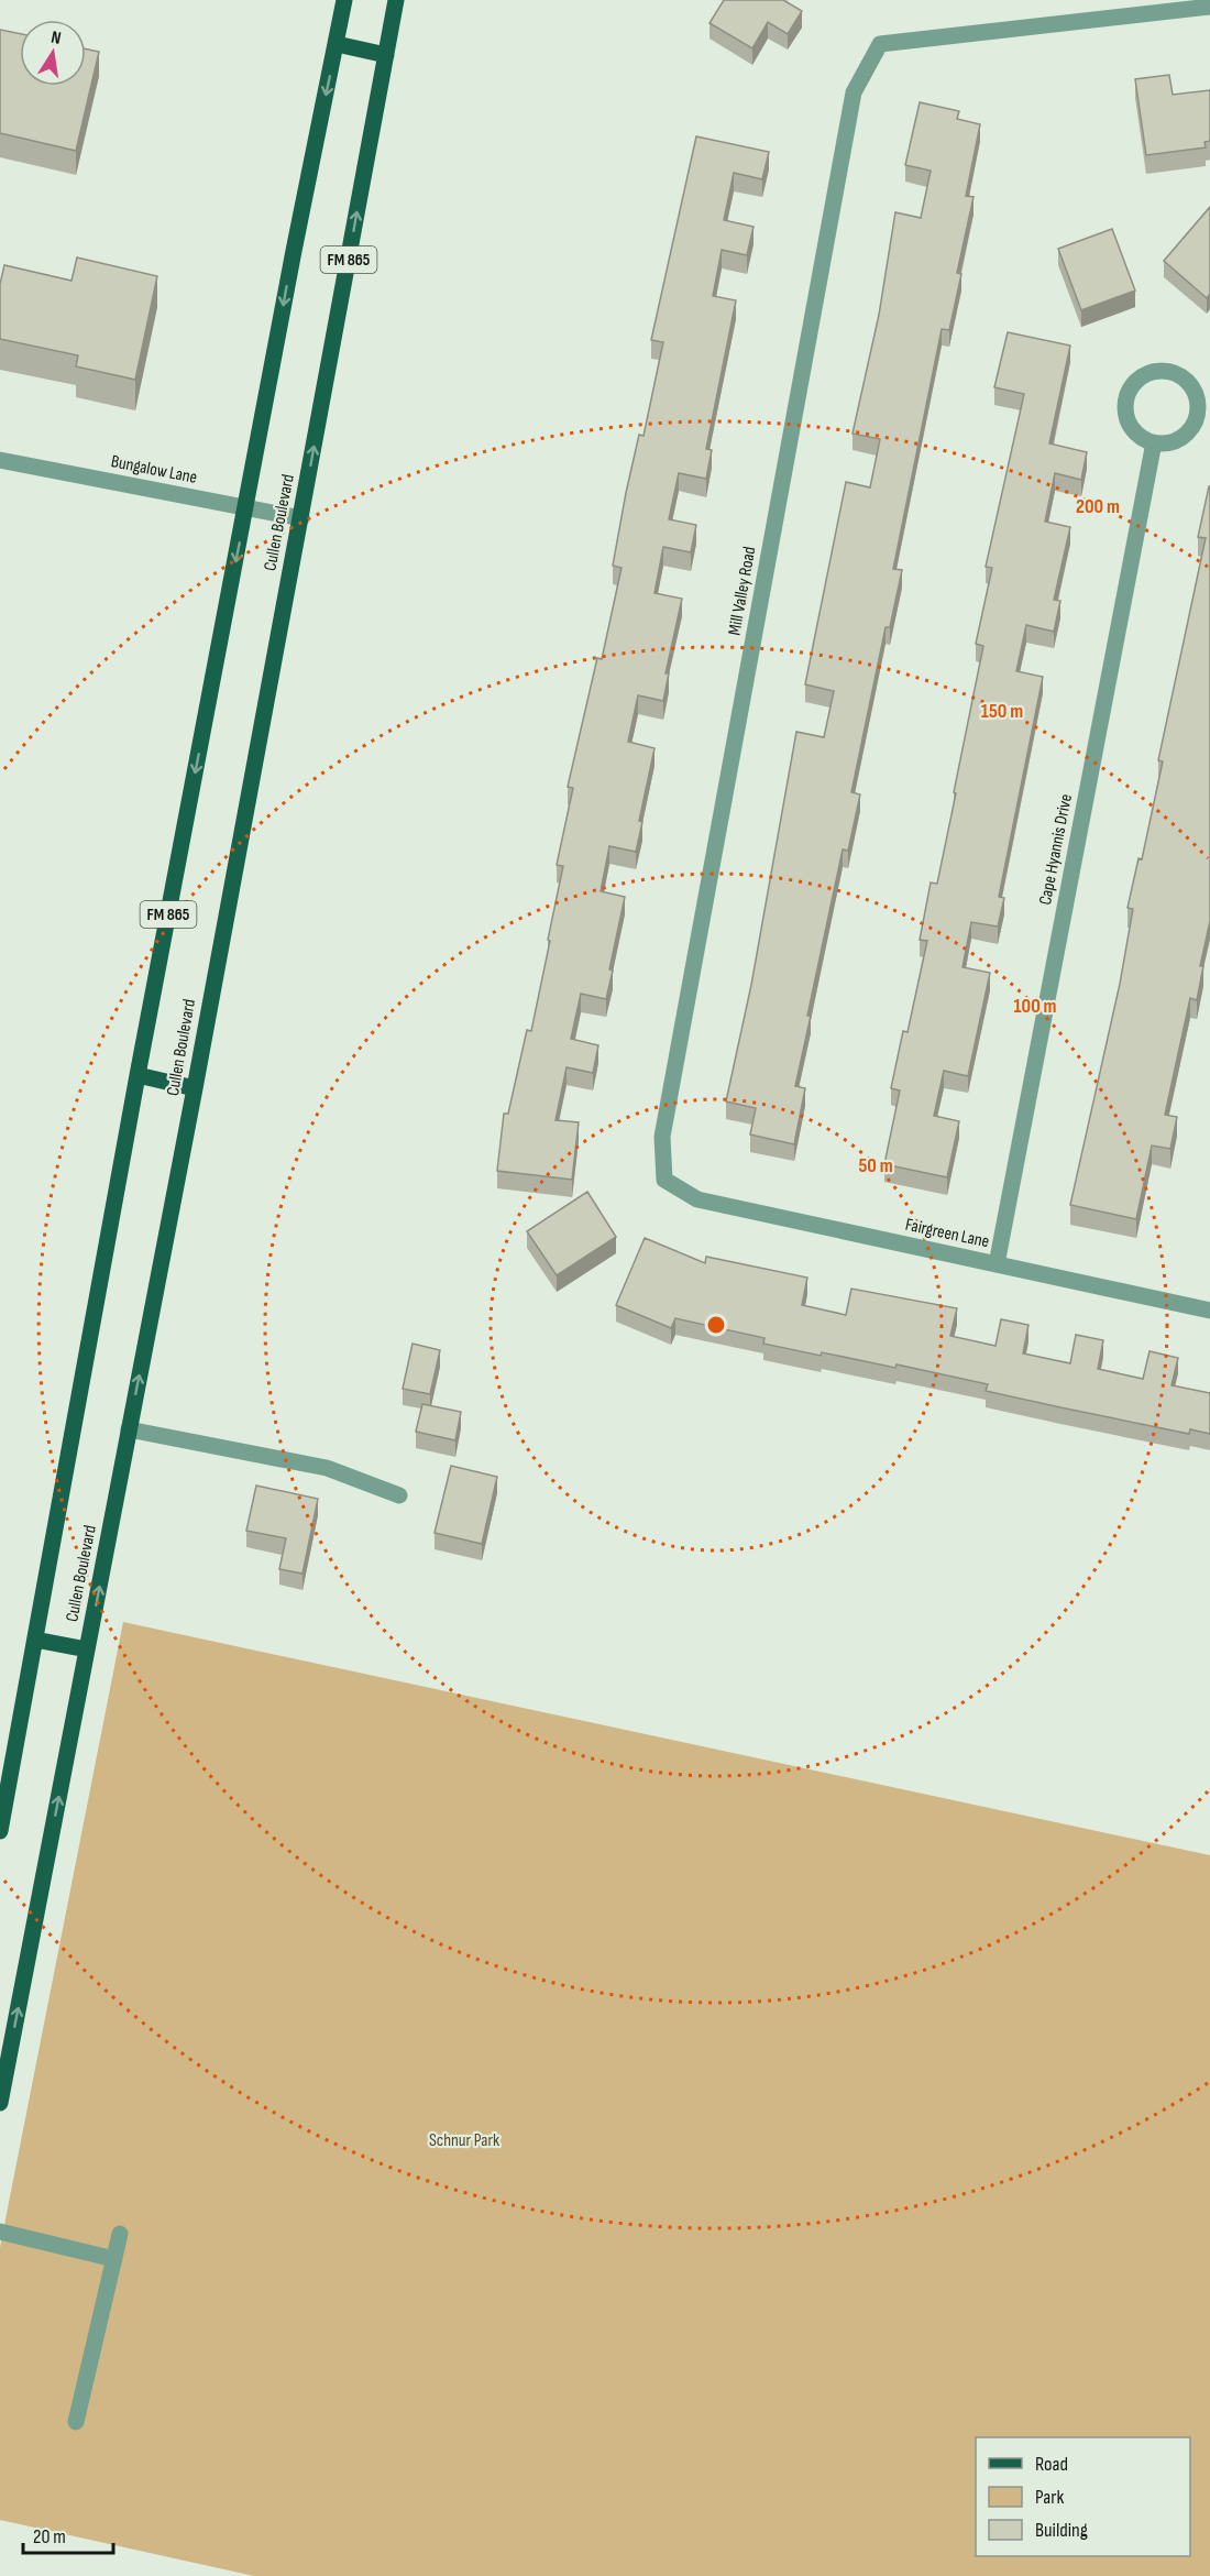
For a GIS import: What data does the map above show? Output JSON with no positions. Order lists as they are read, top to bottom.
{
  "streets": {
    "main road": ["FM 865", "Cullen Boulevard"],
    "street": [
      "Bungalow Lane",
      "Mill Valley Road",
      "Cape Hyannis Drive",
      "Fairgreen Lane"
    ]
  },
  "crossings": [
    ["Bungalow Lane", "Cullen Boulevard"],
    ["Mill Valley Road", "Fairgreen Lane"],
    ["Cape Hyannis Drive", "Fairgreen Lane"]
  ],
  "parks": ["Schnur Park"],
  "legend": ["Road", "Park", "Building"],
  "scale_bar": "20 m",
  "north": "top",
  "rings": [
    "200 m",
    "150 m",
    "100 m",
    "50 m"
  ]
}
